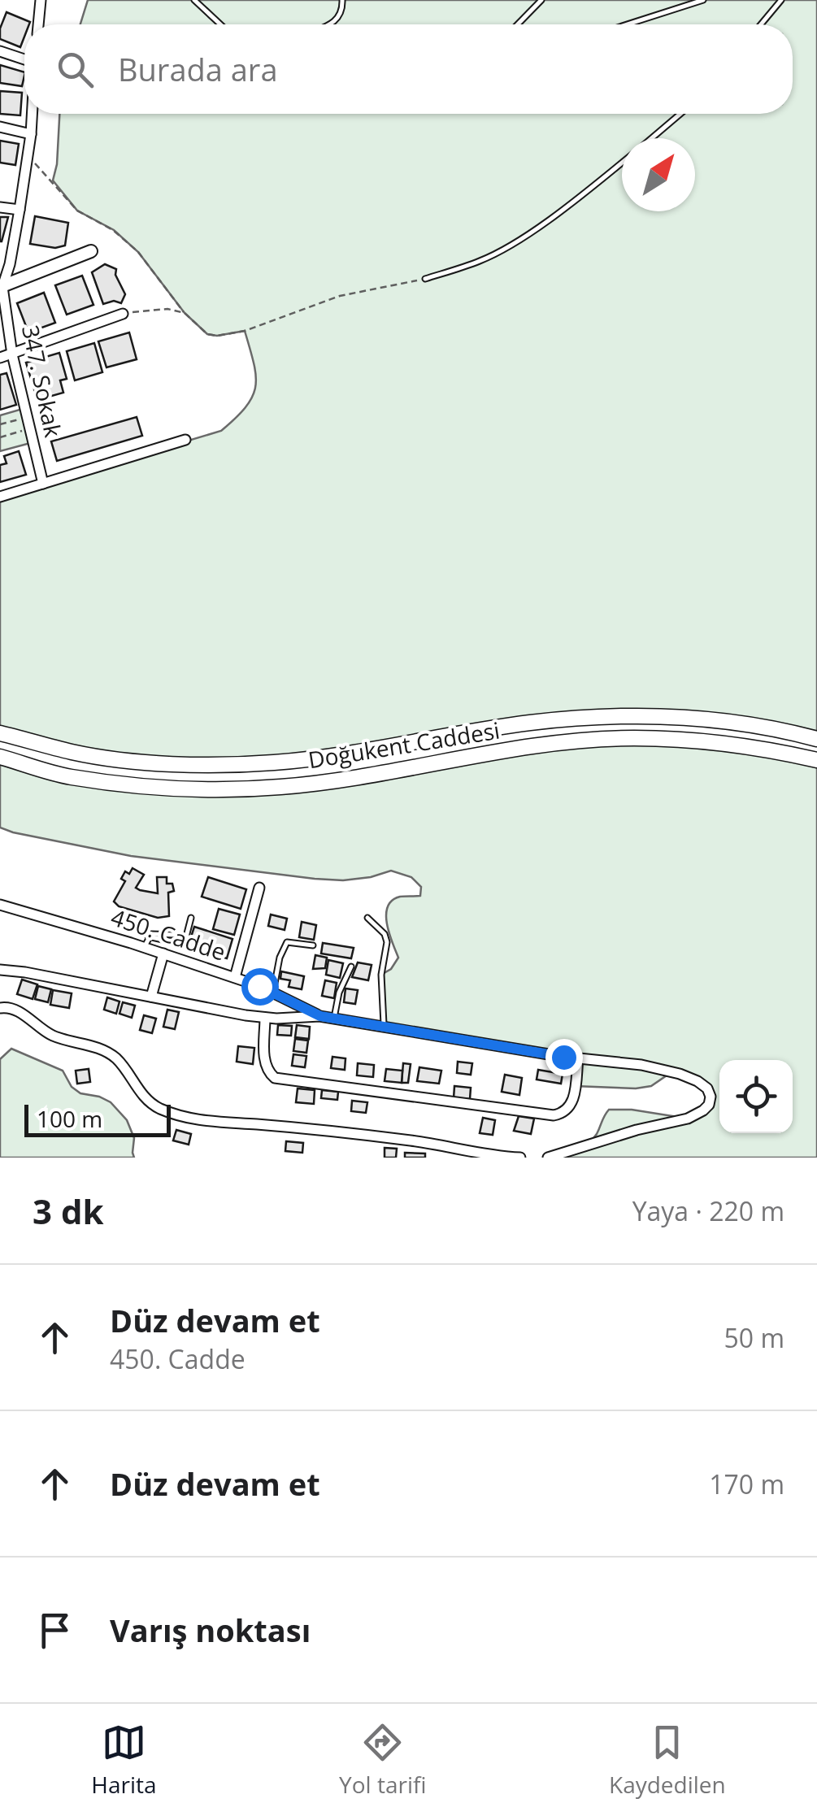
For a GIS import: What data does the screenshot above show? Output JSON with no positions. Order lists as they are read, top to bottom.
{
  "streets": {
    "main road": ["Doğukent Caddesi"],
    "street": ["347. Sokak", "450. Cadde"]
  },
  "scale_bar": "100 m",
  "north": "top right",
  "page": {
    "search": "Burada ara",
    "scale": "100 m",
    "heading": ["3 dk", "Yaya · 220 m"],
    "list": [
      ["Düz devam et", "450. Cadde", "50 m"],
      ["Düz devam et", "170 m"],
      "Varış noktası"
    ],
    "nav": ["Harita", "Yol tarifi", "Kaydedilen"]
  }
}
